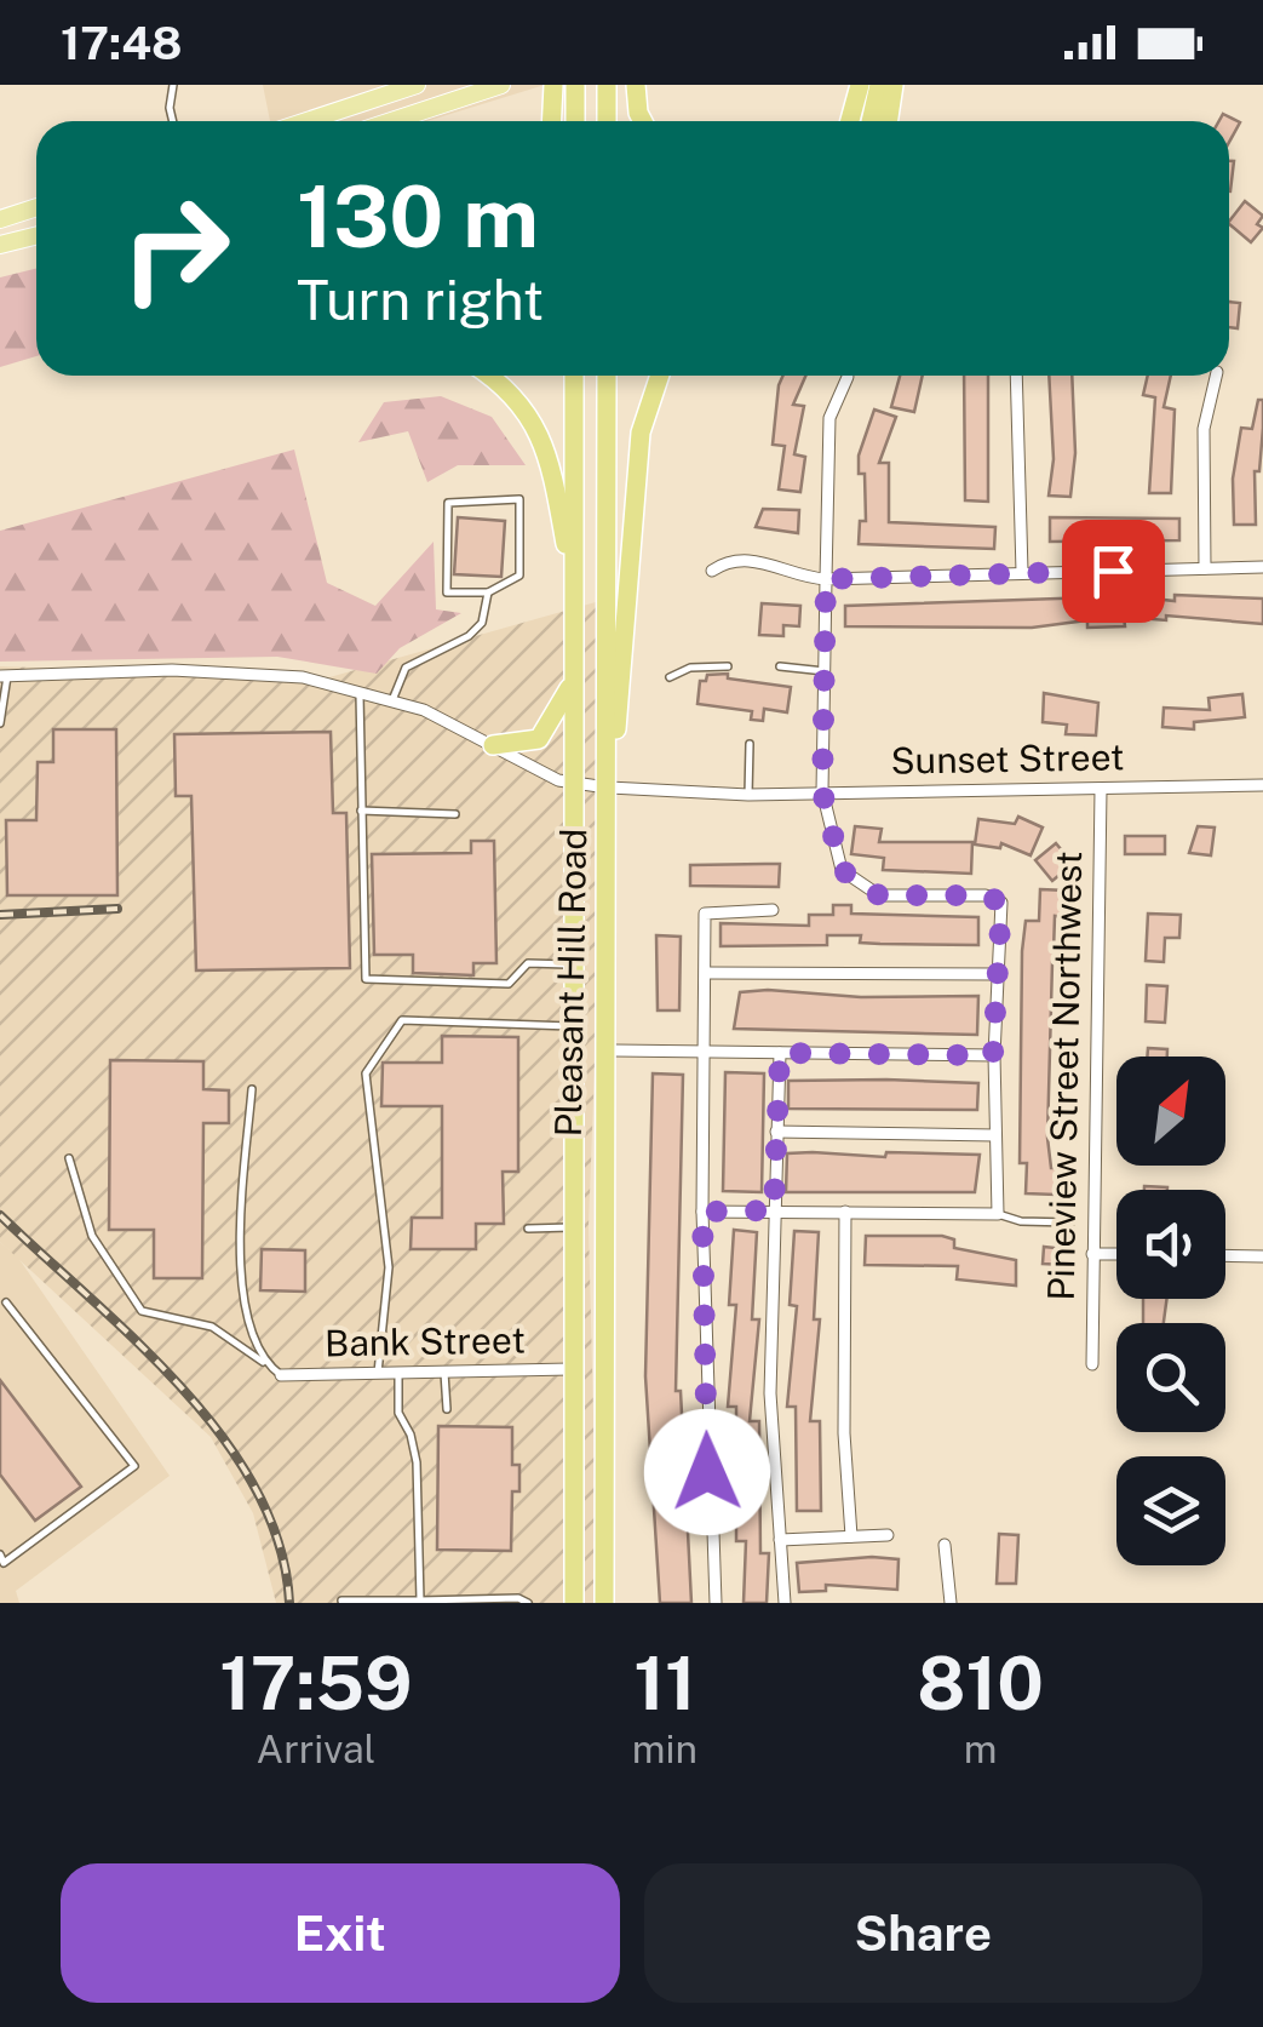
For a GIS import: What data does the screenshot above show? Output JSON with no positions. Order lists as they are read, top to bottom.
{
  "streets": {
    "highway": ["Pleasant Hill Road"],
    "street": ["Sunset Street", "Pineview Street Northwest", "Bank Street"]
  },
  "crossings": [
    ["Sunset Street", "Pleasant Hill Road"],
    ["Sunset Street", "Pineview Street Northwest"],
    ["Pleasant Hill Road", "Bank Street"]
  ],
  "north": "top right",
  "page": {
    "status": "17:48",
    "turn": ["130 m", "Turn right"],
    "eta": [
      "17:59",
      "Arrival",
      "11",
      "min",
      "810",
      "m"
    ],
    "buttons": ["Exit", "Share"]
  }
}
